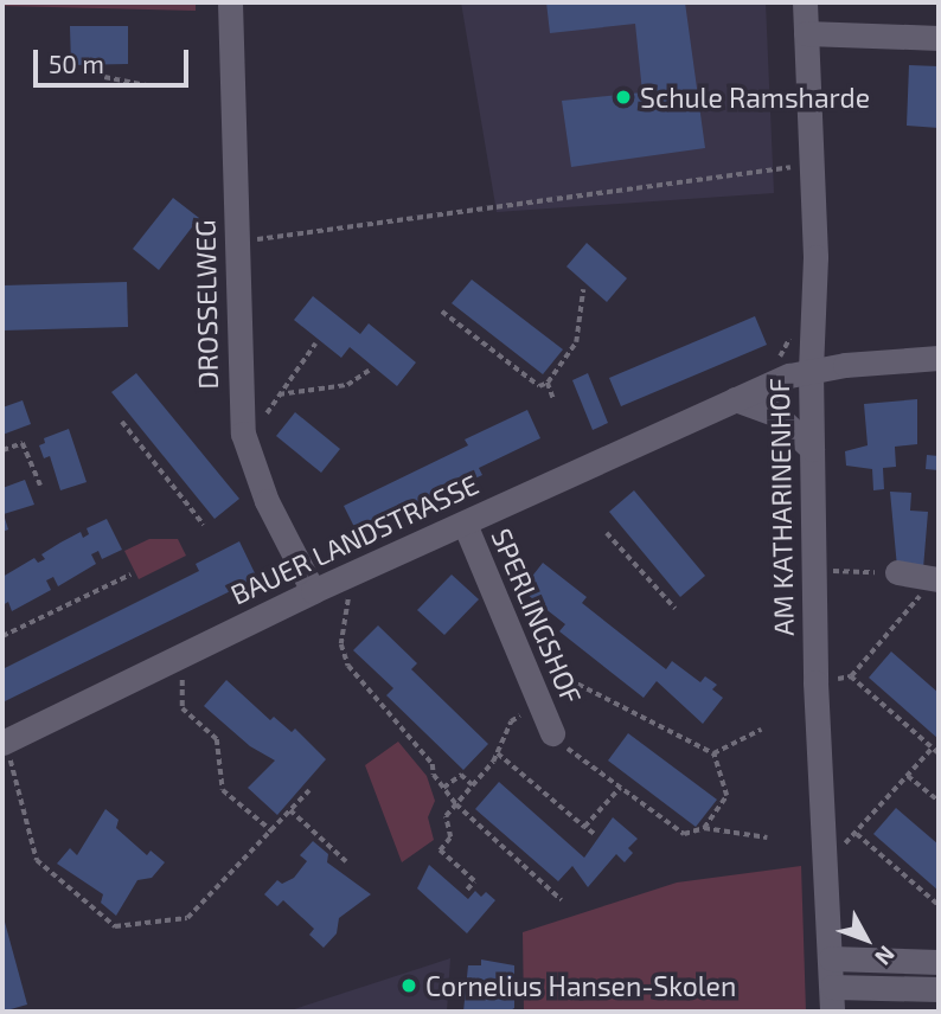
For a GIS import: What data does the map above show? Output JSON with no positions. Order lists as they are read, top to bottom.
{
  "streets": {
    "street": [
      "DROSSELWEG",
      "AM KATHARINENHOF",
      "BAUER LANDSTRASSE",
      "SPERLINGSHOF"
    ]
  },
  "crossings": [
    ["DROSSELWEG", "BAUER LANDSTRASSE"],
    ["AM KATHARINENHOF", "BAUER LANDSTRASSE"],
    ["BAUER LANDSTRASSE", "SPERLINGSHOF"]
  ],
  "places": ["Schule Ramsharde", "Cornelius Hansen-Skolen"],
  "scale_bar": "50 m",
  "north": "bottom right"
}
